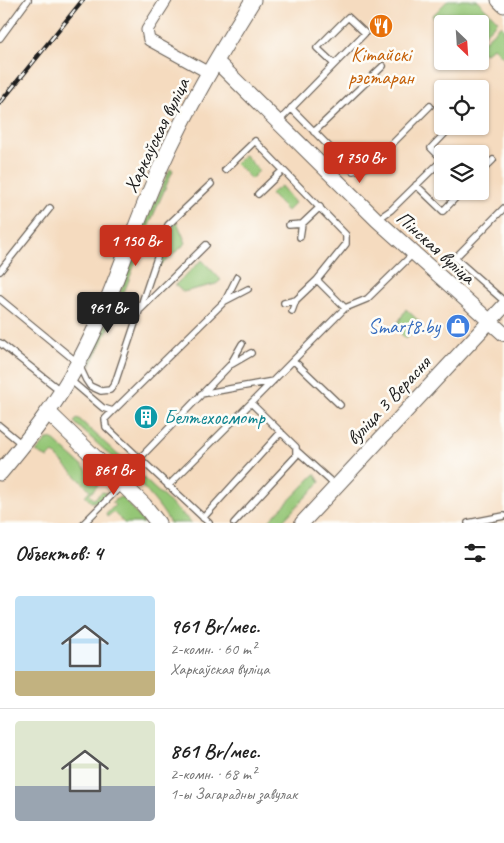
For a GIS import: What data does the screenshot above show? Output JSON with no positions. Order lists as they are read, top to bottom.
{
  "streets": {
    "main road": ["Харкаўская вуліца"],
    "street": ["Пінская вуліца", "вуліца 3 Верасня"]
  },
  "crossings": [
    ["Харкаўская вуліца", "Пінская вуліца"],
    ["Пінская вуліца", "вуліца 3 Верасня"]
  ],
  "places": {
    "restaurant": ["Кітайскі рэстаран"],
    "shop": ["Smart8.by"],
    "building": ["Белтехосмотр"]
  },
  "north": "bottom right",
  "page": {
    "price": [
      "1 750 Br",
      "1 150 Br",
      "961 Br",
      "861 Br"
    ],
    "heading": "Объектов: 4",
    "list": [
      {
        "name": "961 Br/мес.",
        "note": "2-комн. · 60 m² · Харкаўская вуліца"
      },
      {
        "name": "861 Br/мес.",
        "note": "2-комн. · 68 m² · 1-ы Загарадны завулак"
      }
    ]
  }
}
